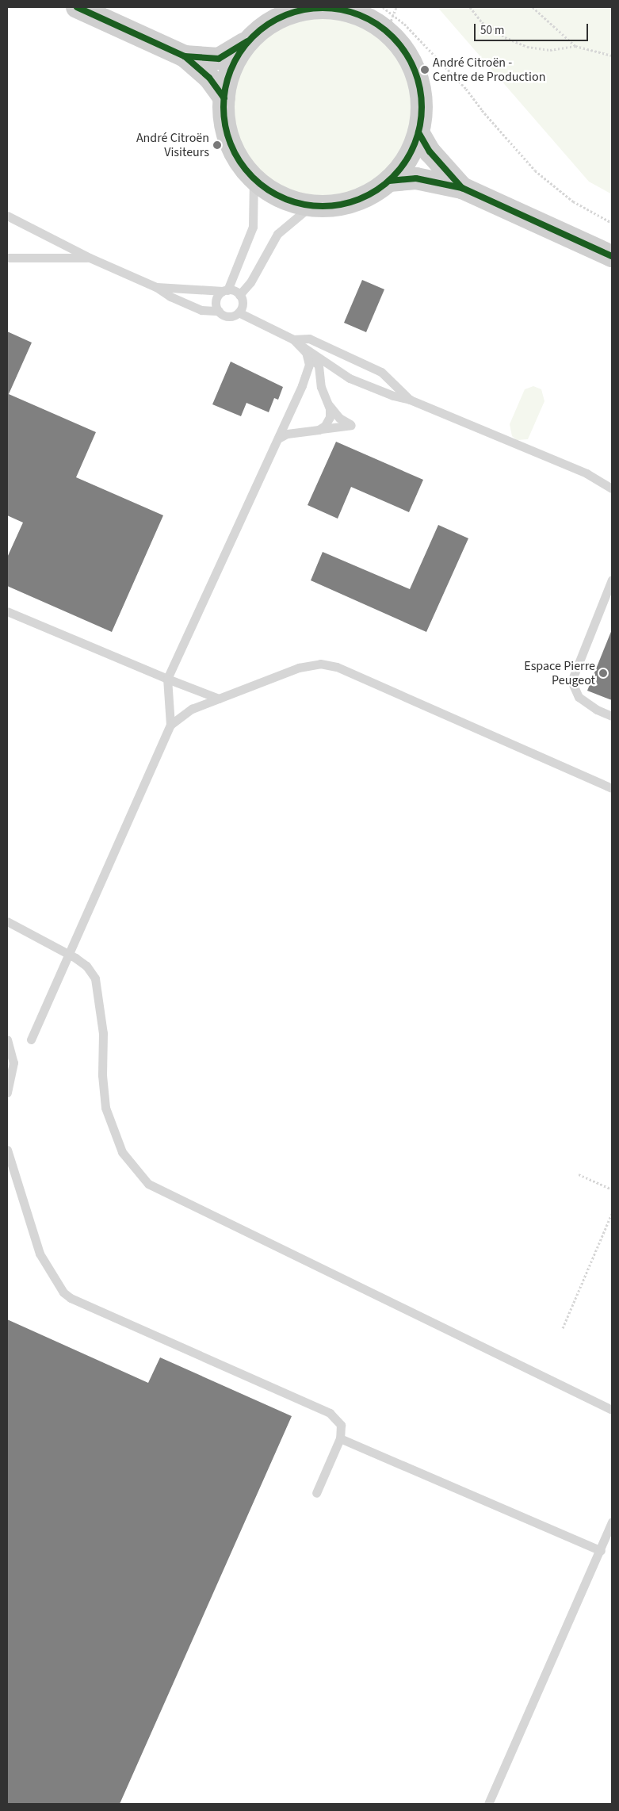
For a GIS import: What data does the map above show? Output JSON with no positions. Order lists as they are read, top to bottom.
{
  "places": ["André Citroën - Centre de Production", "André Citroën Visiteurs", "Espace Pierre Peugeot"],
  "scale_bar": "50 m"
}
